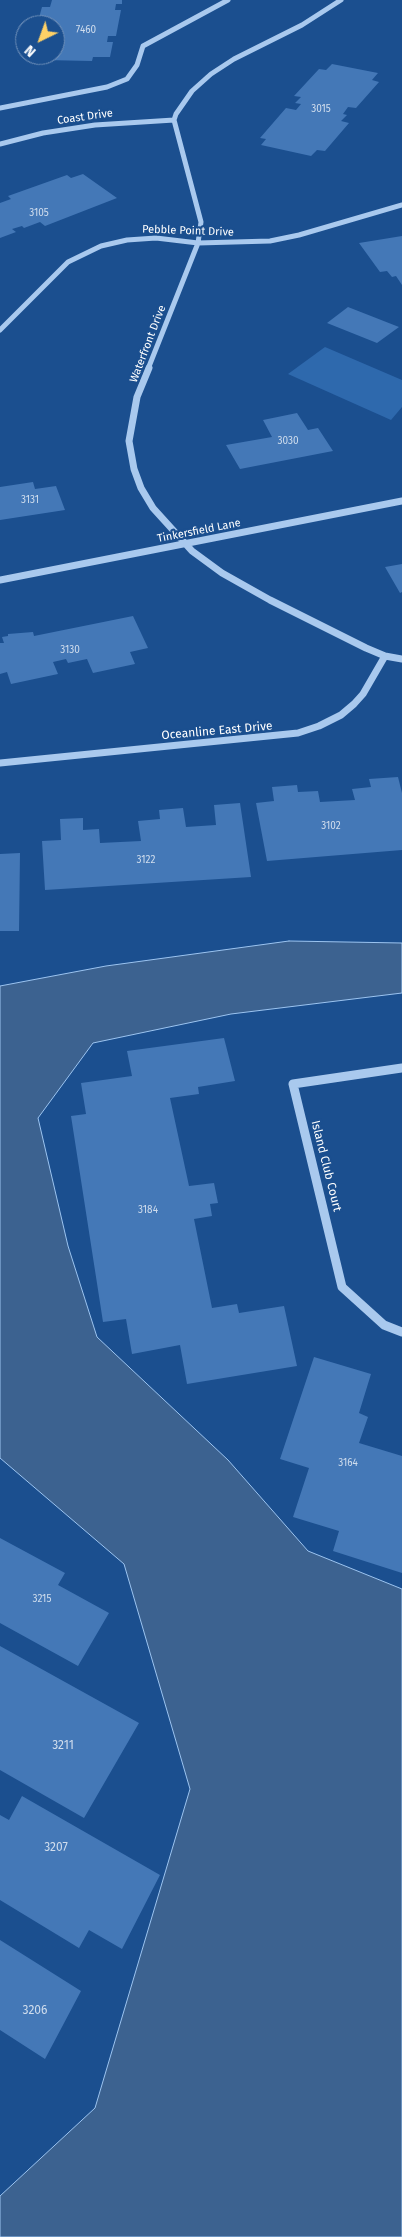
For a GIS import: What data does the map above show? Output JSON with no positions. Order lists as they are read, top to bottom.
{
  "streets": {
    "street": [
      "Coast Drive",
      "Pebble Point Drive",
      "Waterfront Drive",
      "Tinkersfield Lane",
      "Oceanline East Drive",
      "Island Club Court"
    ]
  },
  "crossings": [
    ["Coast Drive", "Waterfront Drive"],
    ["Pebble Point Drive", "Waterfront Drive"],
    ["Waterfront Drive", "Tinkersfield Lane"],
    ["Waterfront Drive", "Oceanline East Drive"]
  ],
  "house_numbers": [
    "7460",
    "3015",
    "3105",
    "3030",
    "3131",
    "3130",
    "3102",
    "3122",
    "3184",
    "3164",
    "3215",
    "3211",
    "3207",
    "3206"
  ],
  "north": "bottom left"
}
